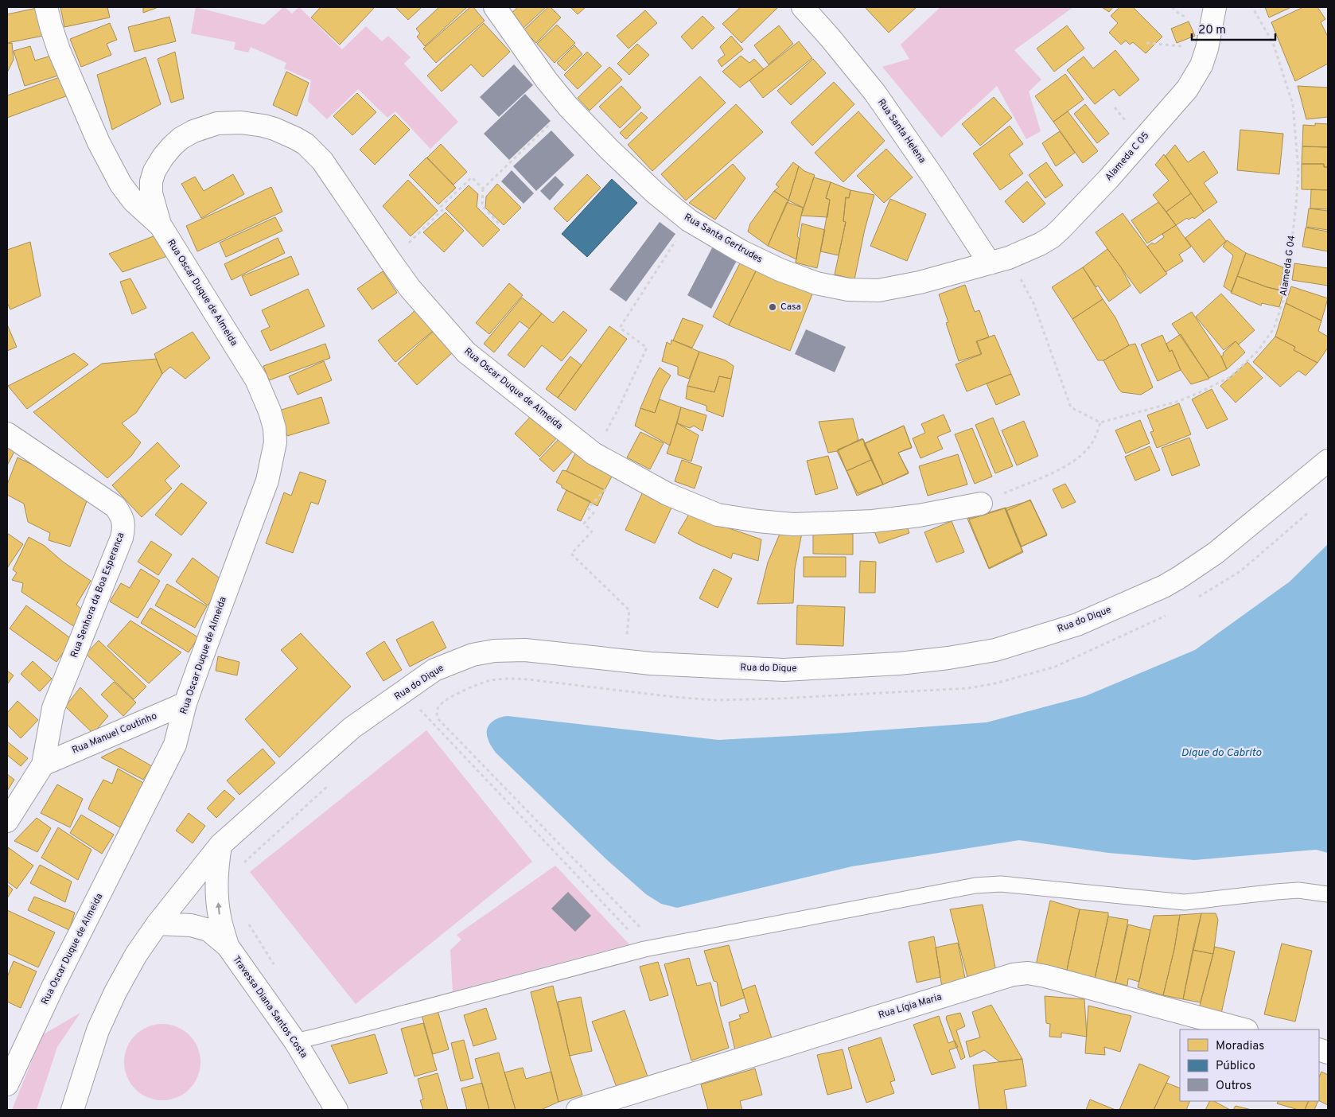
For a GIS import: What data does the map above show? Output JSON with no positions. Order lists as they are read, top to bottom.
{
  "streets": {
    "street": [
      "Rua Santa Helena",
      "Alameda C 05",
      "Rua Santa Gertrudes",
      "Rua Oscar Duque de Almeida",
      "Rua Senhora da Boa Esperanca",
      "Rua do Dique",
      "Rua Manuel Coutinho",
      "Rua Lígia Maria",
      "Travessa Diana Santos Costa"
    ],
    "path": ["Alameda G 04"]
  },
  "crossings": [
    ["Rua Santa Helena", "Alameda C 05"],
    ["Rua Santa Helena", "Rua Santa Gertrudes"],
    ["Alameda C 05", "Rua Santa Gertrudes"],
    ["Rua Oscar Duque de Almeida", "Rua Manuel Coutinho"],
    ["Rua Senhora da Boa Esperanca", "Rua Manuel Coutinho"],
    ["Rua do Dique", "Travessa Diana Santos Costa"]
  ],
  "water": ["Dique do Cabrito"],
  "places": ["Casa"],
  "legend": ["Moradias", "Público", "Outros"],
  "scale_bar": "20 m"
}
